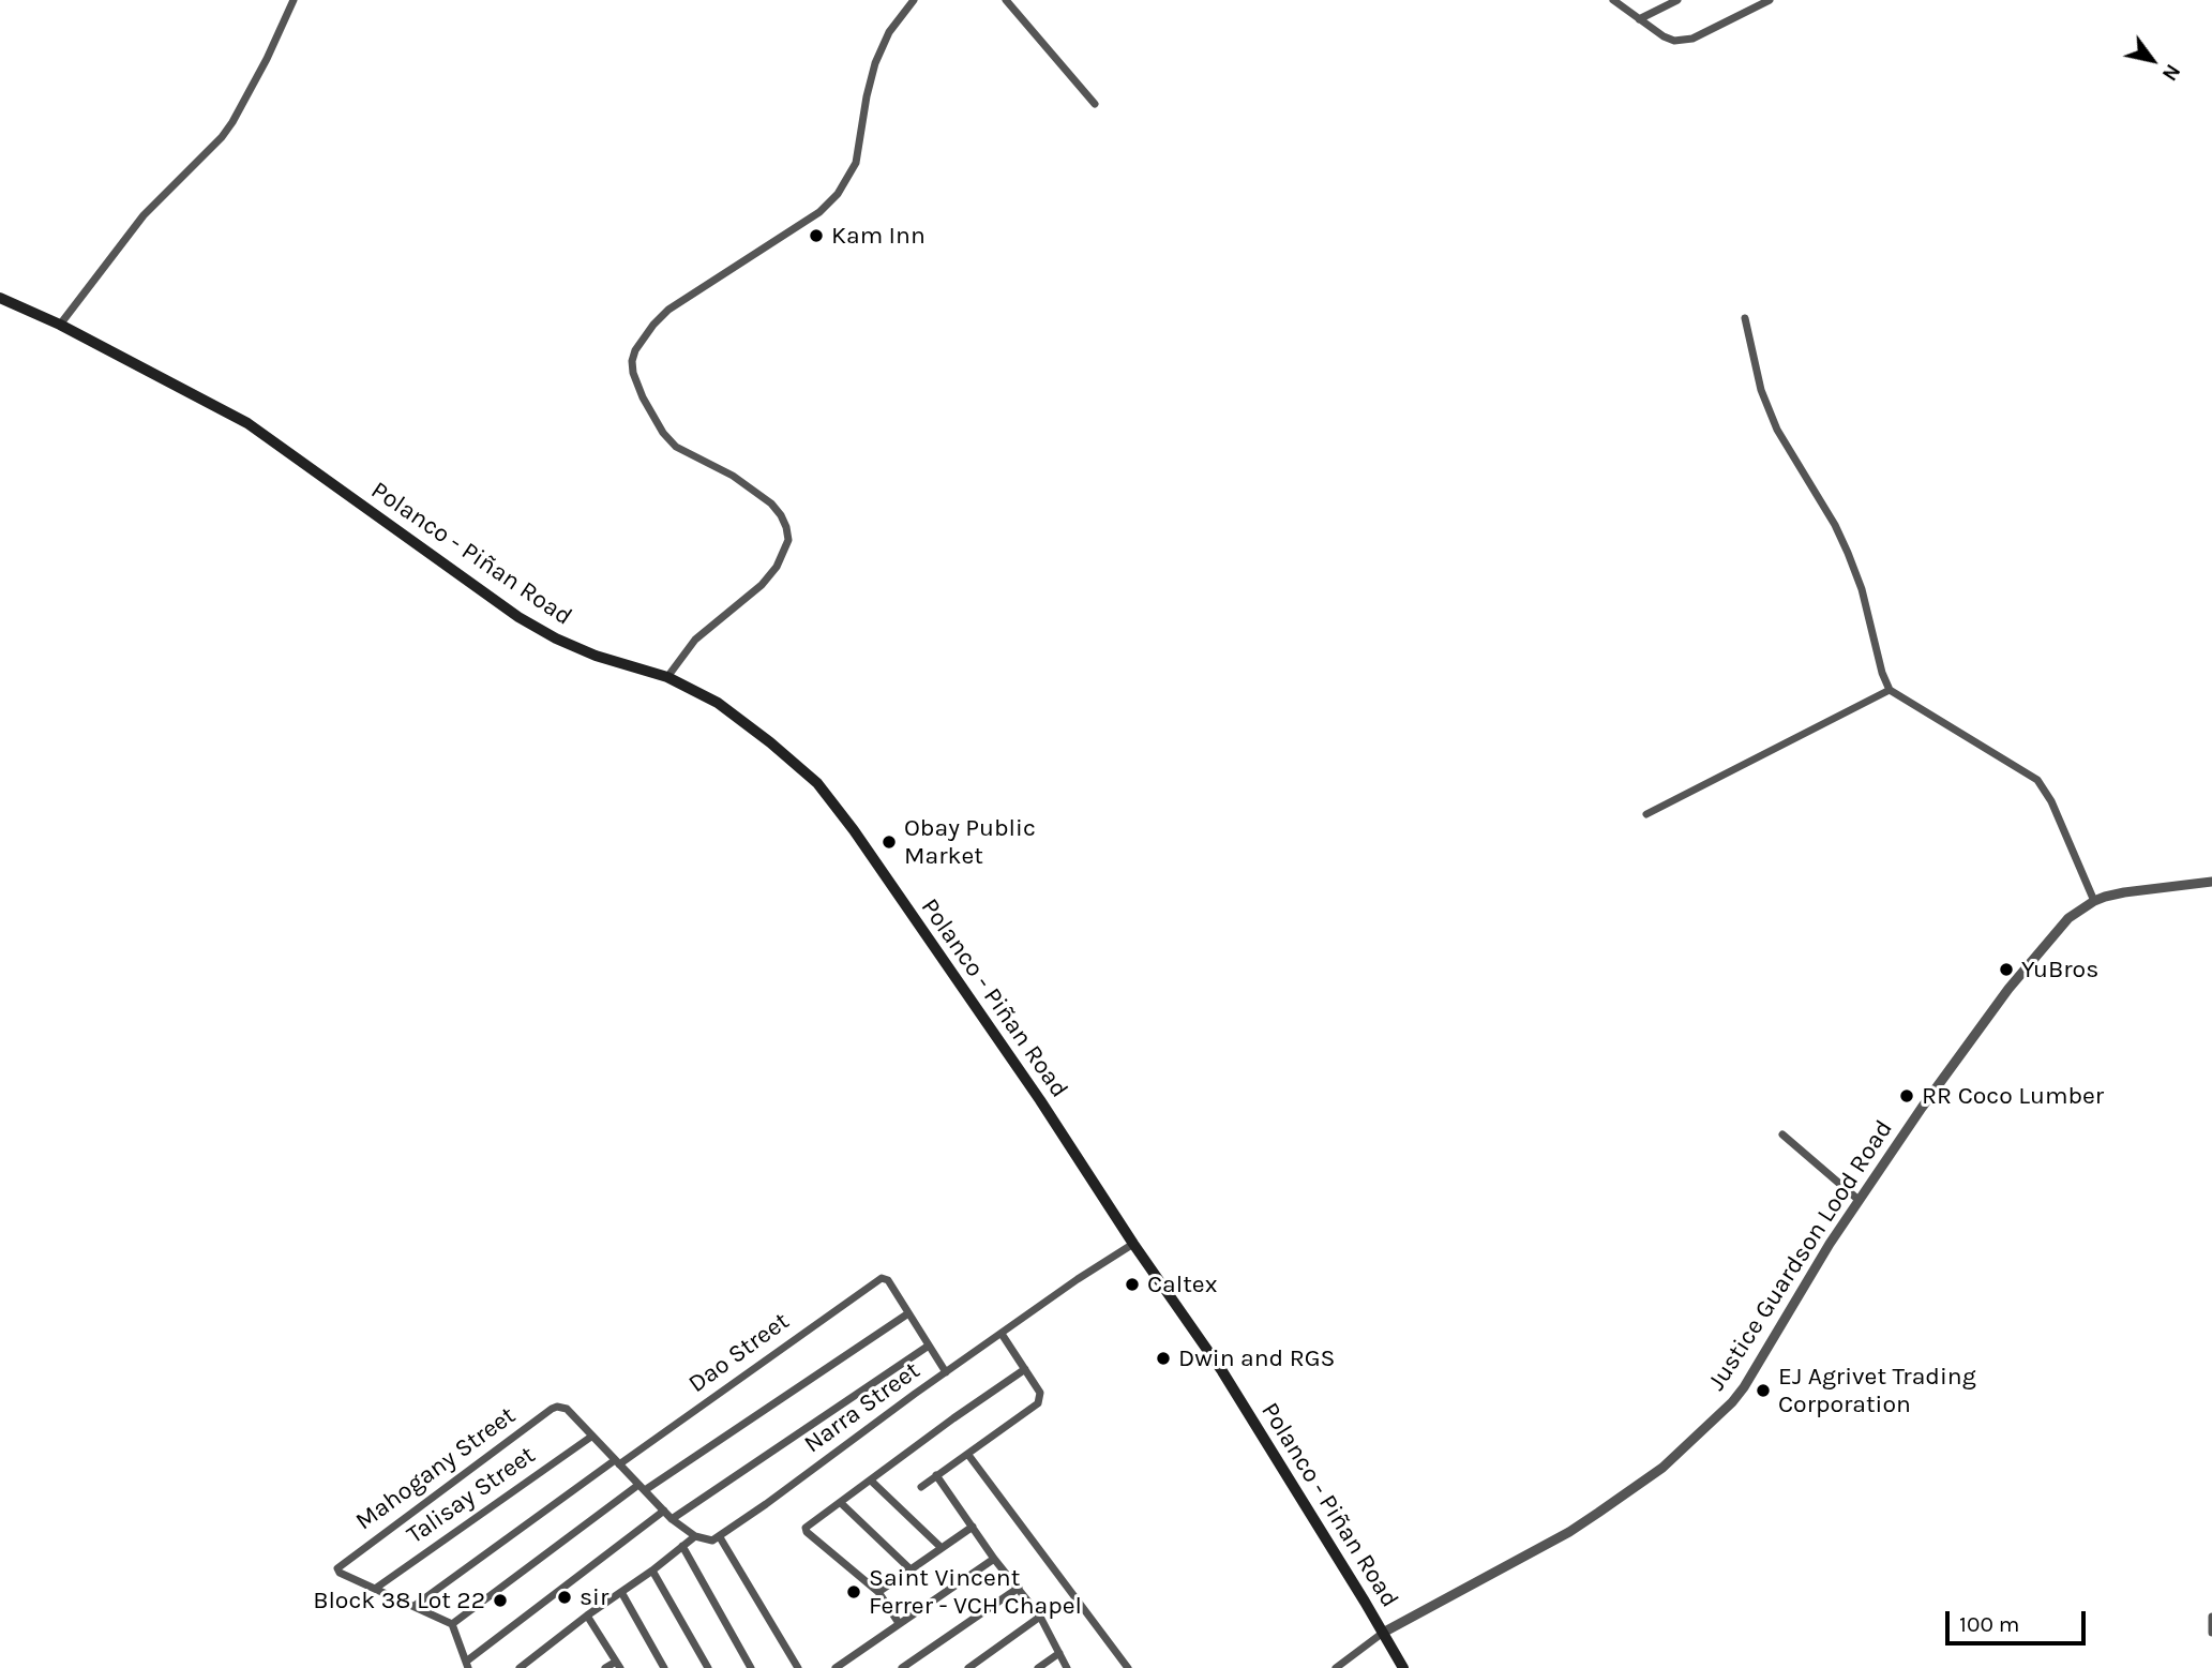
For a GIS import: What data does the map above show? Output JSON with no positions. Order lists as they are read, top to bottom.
{
  "streets": {
    "main road": ["Polanco - Piñan Road"],
    "street": [
      "Justice Guardson Lood Road",
      "Dao Street",
      "Narra Street",
      "Mahogany Street",
      "Talisay Street"
    ]
  },
  "crossings": [
    ["Polanco - Piñan Road", "Justice Guardson Lood Road"],
    ["Polanco - Piñan Road", "Narra Street"],
    ["Mahogany Street", "Talisay Street"]
  ],
  "places": [
    "Kam Inn",
    "Obay Public Market",
    "YuBros",
    "RR Coco Lumber",
    "Caltex",
    "Dwin and RGS",
    "EJ Agrivet Trading Corporation",
    "Saint Vincent Ferrer - VCH Chapel",
    "sir",
    "Block 38 Lot 22"
  ],
  "scale_bar": "100 m",
  "north": "bottom right"
}
